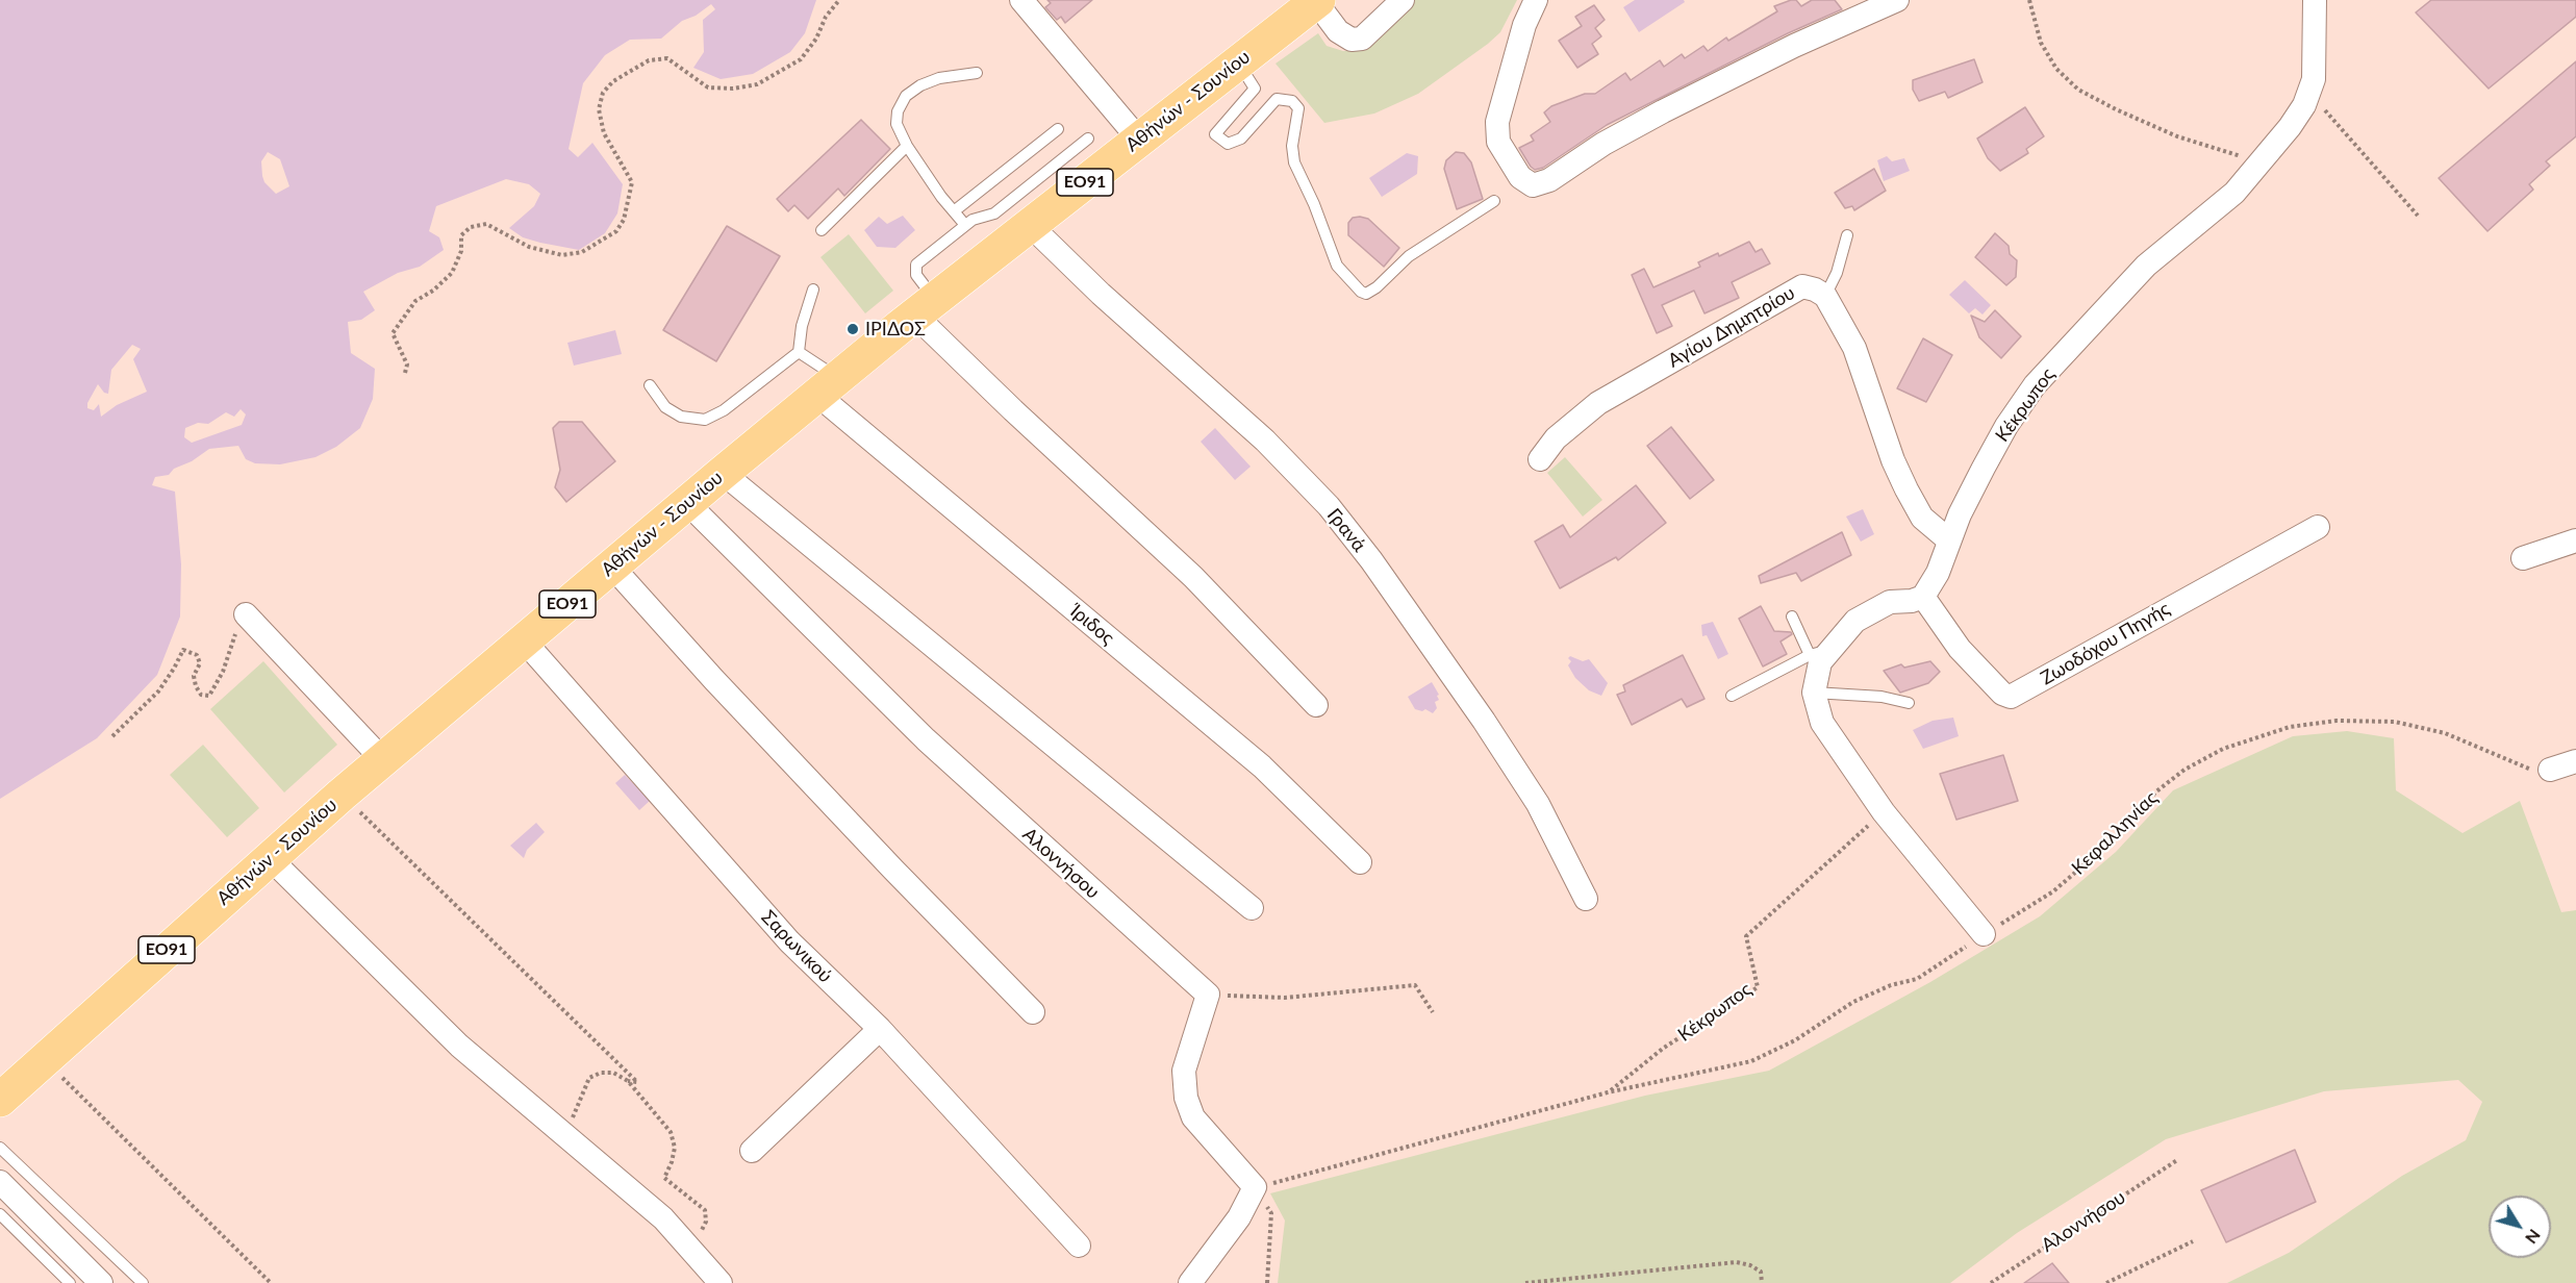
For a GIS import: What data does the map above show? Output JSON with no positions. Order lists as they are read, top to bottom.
{
  "streets": {
    "main road": ["Αθήνών - Σουνίου", "ΕΟ91"],
    "street": [
      "Αγίου Δημητρίου",
      "Κέκρωπος",
      "Γρανά",
      "Ίριδος",
      "Ζωοδόχου Πηγής",
      "Αλοννήσου",
      "Σαρωνικού"
    ],
    "path": ["Κεφαλληνίας"]
  },
  "crossings": [
    ["Αθήνών - Σουνίου", "Γρανά"],
    ["Αθήνών - Σουνίου", "Ίριδος"],
    ["Αθήνών - Σουνίου", "Αλοννήσου"],
    ["Αθήνών - Σουνίου", "Σαρωνικού"],
    ["Αγίου Δημητρίου", "Κέκρωπος"],
    ["Κέκρωπος", "Ζωοδόχου Πηγής"],
    ["Κέκρωπος", "Κεφαλληνίας"]
  ],
  "places": ["ΙΡΙΔΟΣ"],
  "north": "bottom right"
}
